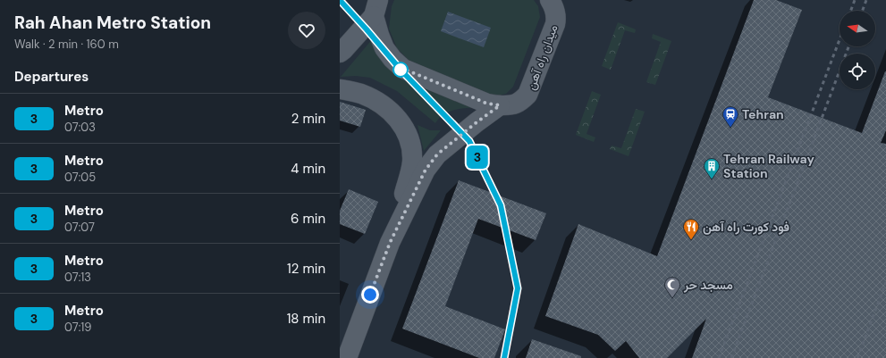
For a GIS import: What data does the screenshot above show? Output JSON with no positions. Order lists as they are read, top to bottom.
{
  "streets": {
    "main road": ["میدان راه آهن"]
  },
  "places": {
    "station": ["Tehran"],
    "building": ["Tehran Railway Station"],
    "restaurant": ["فود کورت راه آهن"],
    "mosque": ["مسجد حر"]
  },
  "lines": ["metro line 3"],
  "north": "left",
  "page": {
    "heading": [
      ["Rah Ahan Metro Station", "Walk · 2 min · 160 m"],
      "Departures"
    ],
    "on_map": "3",
    "list": [
      {
        "mark": "3",
        "name": "Metro",
        "note": "07:03",
        "value": "2 min"
      },
      {
        "mark": "3",
        "name": "Metro",
        "note": "07:05",
        "value": "4 min"
      },
      {
        "mark": "3",
        "name": "Metro",
        "note": "07:07",
        "value": "6 min"
      },
      {
        "mark": "3",
        "name": "Metro",
        "note": "07:13",
        "value": "12 min"
      },
      {
        "mark": "3",
        "name": "Metro",
        "note": "07:19",
        "value": "18 min"
      }
    ]
  }
}
